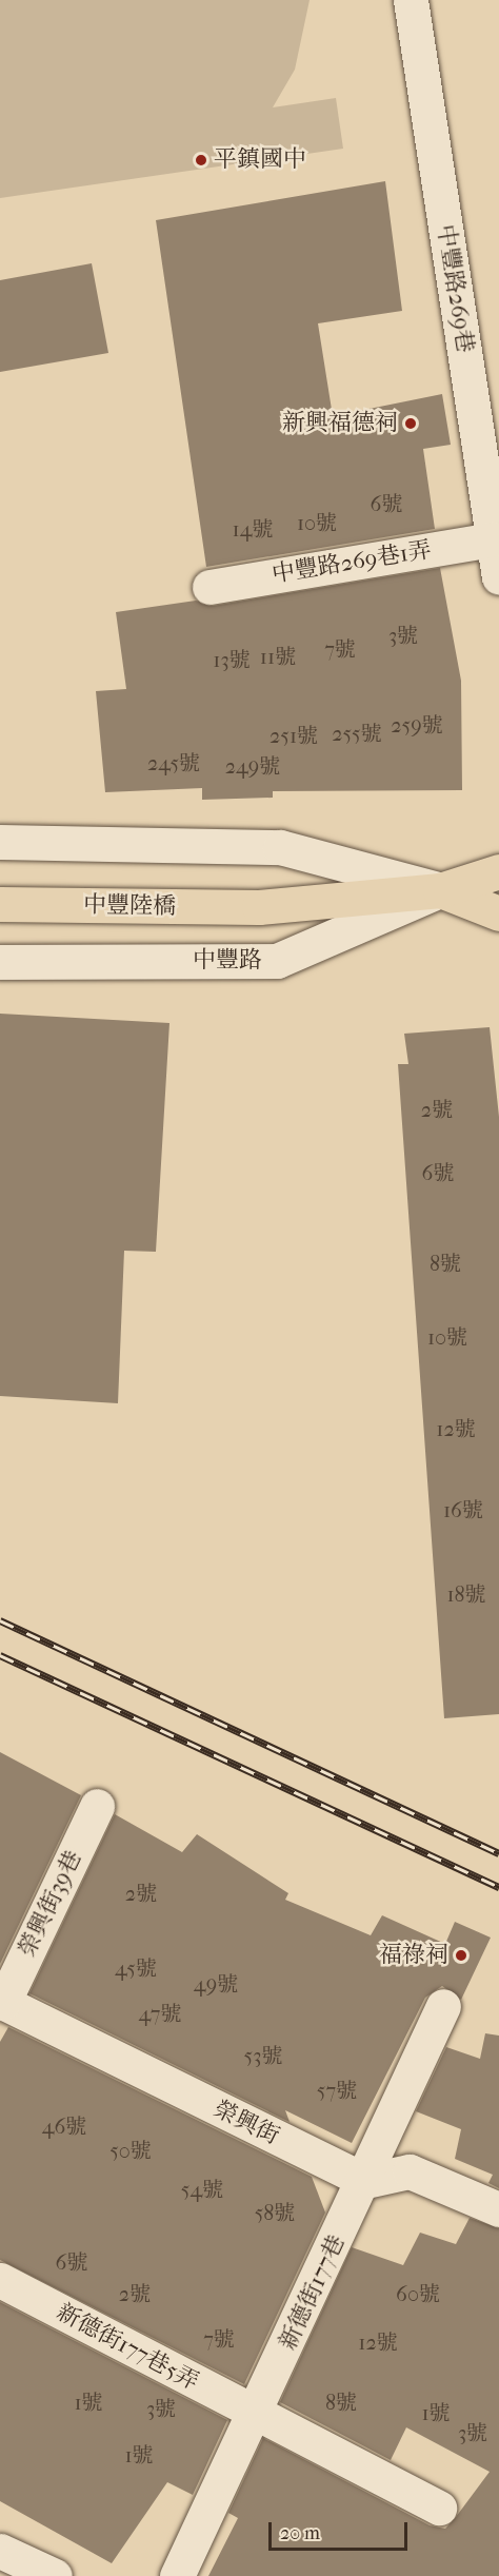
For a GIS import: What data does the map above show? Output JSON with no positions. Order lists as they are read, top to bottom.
{
  "streets": {
    "main road": ["中豐陸橋", "中豐路"],
    "lane": [
      "中豐路269巷",
      "中豐路269巷1弄",
      "榮興街39巷",
      "榮興街",
      "新德街177巷",
      "新德街177巷5弄"
    ]
  },
  "crossings": [
    ["中豐路269巷", "中豐路269巷1弄"],
    ["中豐陸橋", "中豐路"],
    ["榮興街39巷", "榮興街"],
    ["榮興街", "新德街177巷"],
    ["新德街177巷", "新德街177巷5弄"]
  ],
  "places": ["平鎮國中", "新興福德祠", "福祿祠"],
  "house_numbers": [
    "6號",
    "10號",
    "14號",
    "3號",
    "7號",
    "11號",
    "13號",
    "259號",
    "255號",
    "251號",
    "245號",
    "249號",
    "2號",
    "6號",
    "8號",
    "10號",
    "12號",
    "16號",
    "18號",
    "2號",
    "45號",
    "49號",
    "47號",
    "53號",
    "57號",
    "46號",
    "50號",
    "54號",
    "58號",
    "6號",
    "2號",
    "60號",
    "7號",
    "12號",
    "1號",
    "8號",
    "3號",
    "1號",
    "3號",
    "1號"
  ],
  "scale_bar": "20 m"
}
